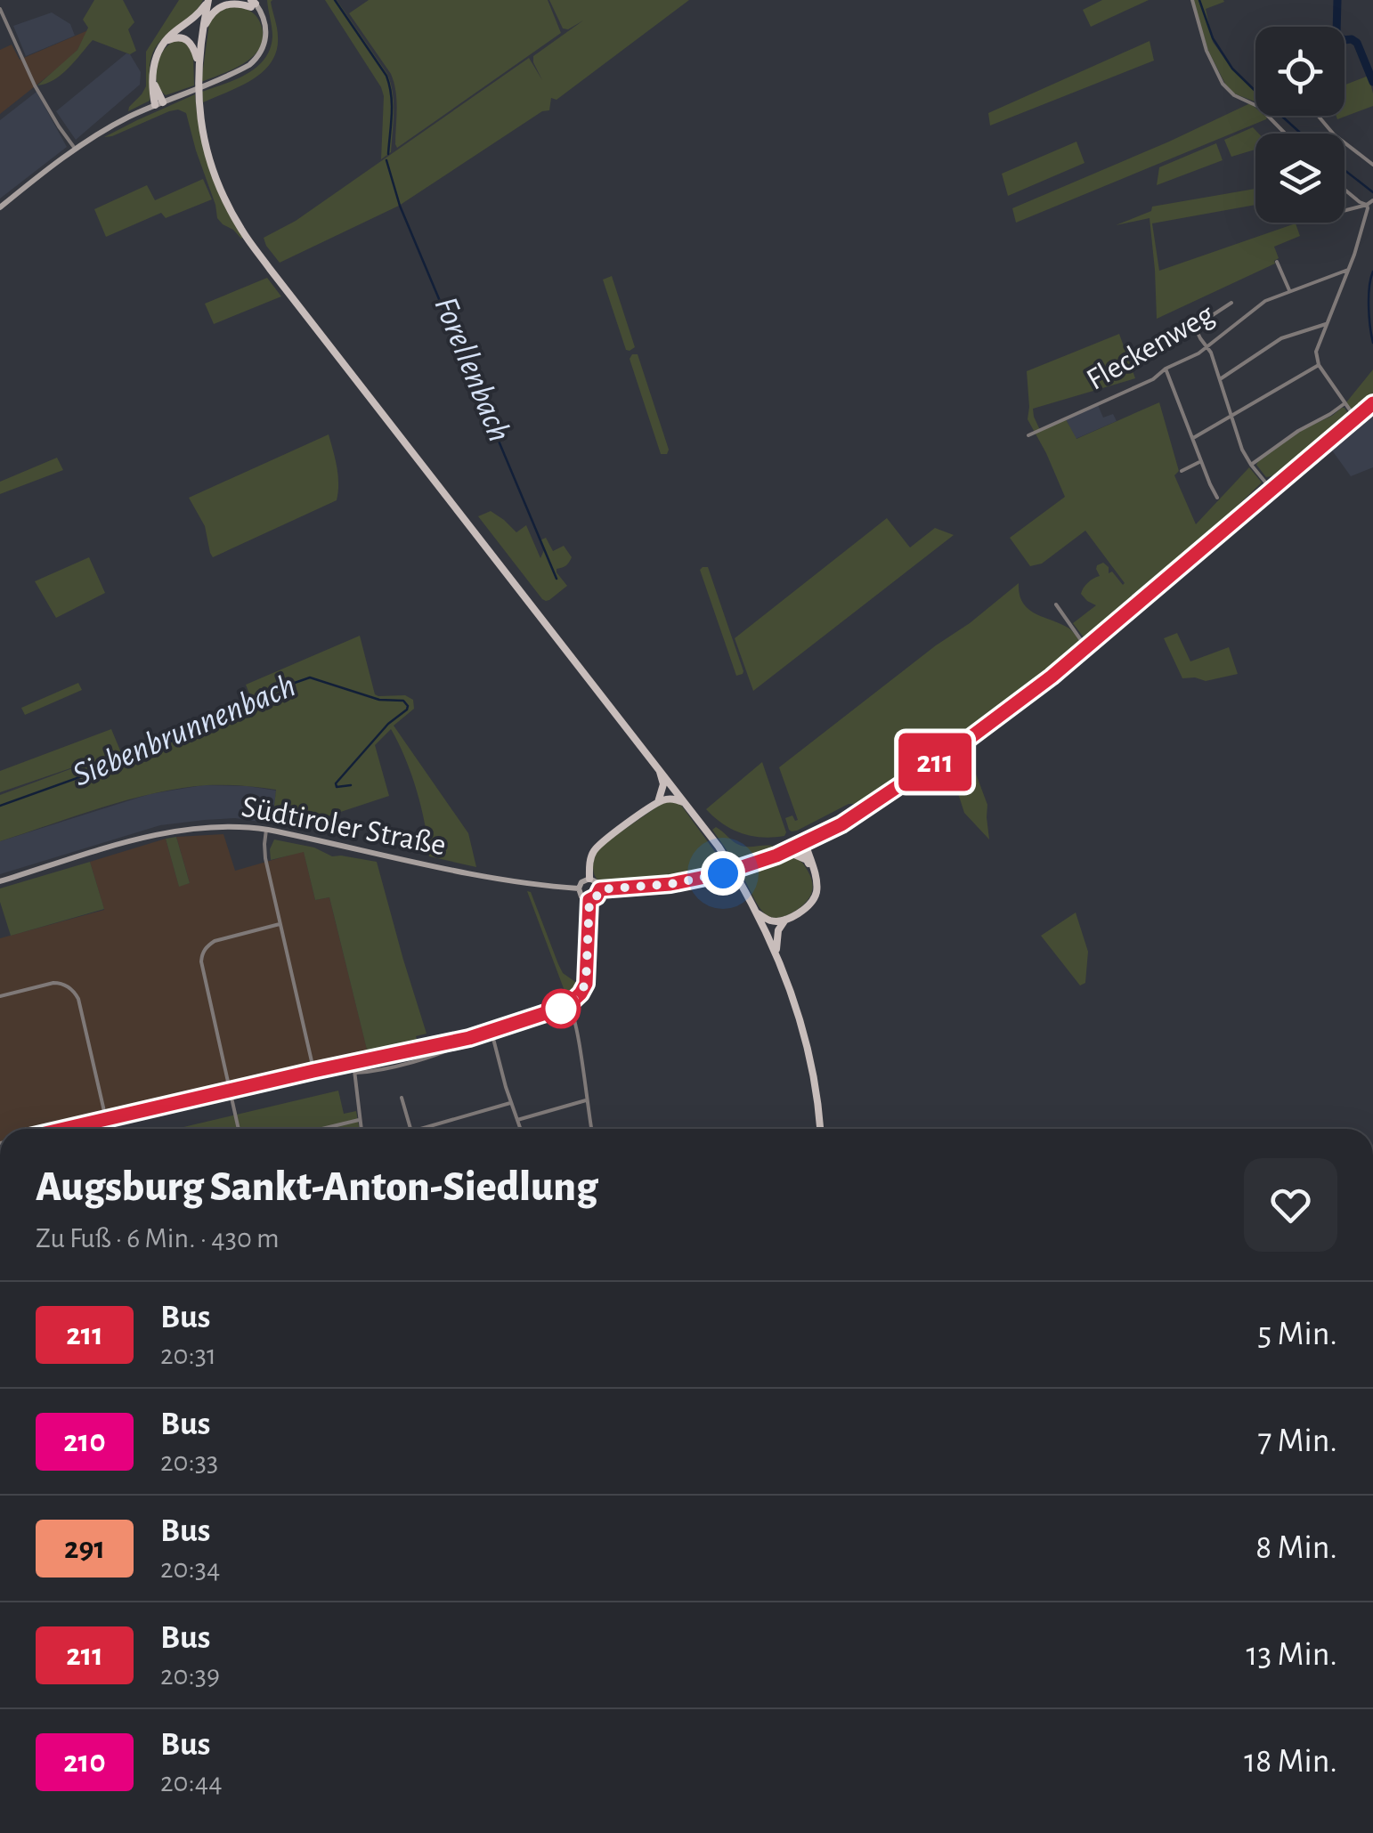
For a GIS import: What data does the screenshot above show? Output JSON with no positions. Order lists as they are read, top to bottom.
{
  "streets": {
    "main road": ["Südtiroler Straße"],
    "street": ["Fleckenweg"]
  },
  "water": ["Forellenbach", "Siebenbrunnenbach"],
  "lines": ["bus line 211"],
  "page": {
    "on_map": "211",
    "heading": ["Augsburg Sankt-Anton-Siedlung", "Zu Fuß · 6 Min. · 430 m"],
    "list": [
      {
        "mark": "211",
        "name": "Bus",
        "note": "20:31",
        "value": "5 Min."
      },
      {
        "mark": "210",
        "name": "Bus",
        "note": "20:33",
        "value": "7 Min."
      },
      {
        "mark": "291",
        "name": "Bus",
        "note": "20:34",
        "value": "8 Min."
      },
      {
        "mark": "211",
        "name": "Bus",
        "note": "20:39",
        "value": "13 Min."
      },
      {
        "mark": "210",
        "name": "Bus",
        "note": "20:44",
        "value": "18 Min."
      }
    ]
  }
}
